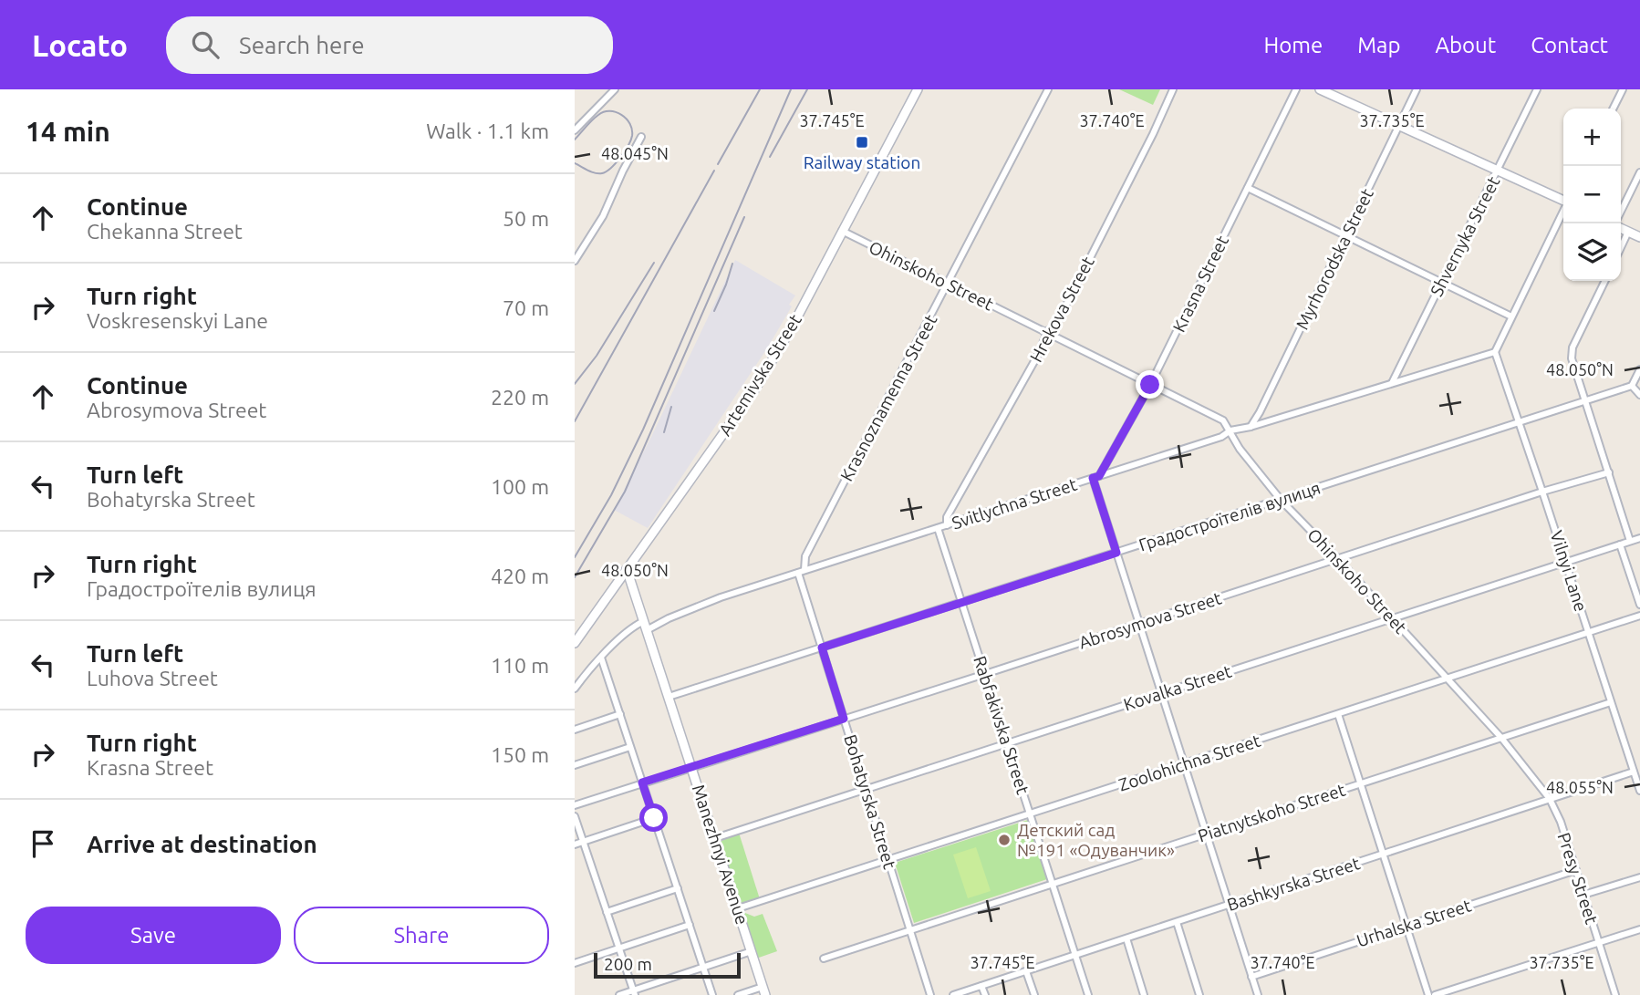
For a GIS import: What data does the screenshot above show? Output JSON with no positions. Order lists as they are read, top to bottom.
{
  "streets": {
    "street": [
      "Shvernyka Street",
      "Myrhorodska Street",
      "Ohinskoho Street",
      "Krasna Street",
      "Hrekova Street",
      "Artemivska Street",
      "Krasnoznamenna Street",
      "Svitlychna Street",
      "Градостроїтелiв вулиця",
      "Vilnyi Lane",
      "Abrosymova Street",
      "Kovalka Street",
      "Rabfakivska Street",
      "Zoolohichna Street",
      "Bohatyrska Street",
      "Piatnytskoho Street",
      "Manezhnyi Avenue",
      "Presy Street",
      "Bashkyrska Street",
      "Urhalska Street"
    ]
  },
  "crossings": [
    ["Shvernyka Street", "Svitlychna Street"],
    ["Myrhorodska Street", "Svitlychna Street"],
    ["Ohinskoho Street", "Krasna Street"],
    ["Ohinskoho Street", "Hrekova Street"],
    ["Ohinskoho Street", "Artemivska Street"],
    ["Ohinskoho Street", "Krasnoznamenna Street"],
    ["Ohinskoho Street", "Svitlychna Street"],
    ["Ohinskoho Street", "Градостроїтелiв вулиця"],
    ["Ohinskoho Street", "Abrosymova Street"],
    ["Ohinskoho Street", "Kovalka Street"],
    ["Ohinskoho Street", "Zoolohichna Street"],
    ["Ohinskoho Street", "Piatnytskoho Street"],
    ["Ohinskoho Street", "Presy Street"],
    ["Ohinskoho Street", "Bashkyrska Street"],
    ["Krasna Street", "Svitlychna Street"],
    ["Hrekova Street", "Svitlychna Street"],
    ["Artemivska Street", "Manezhnyi Avenue"],
    ["Krasnoznamenna Street", "Svitlychna Street"],
    ["Krasnoznamenna Street", "Bohatyrska Street"],
    ["Svitlychna Street", "Vilnyi Lane"],
    ["Svitlychna Street", "Rabfakivska Street"],
    ["Svitlychna Street", "Bohatyrska Street"],
    ["Svitlychna Street", "Manezhnyi Avenue"],
    ["Градостроїтелiв вулиця", "Vilnyi Lane"],
    ["Градостроїтелiв вулиця", "Rabfakivska Street"],
    ["Градостроїтелiв вулиця", "Bohatyrska Street"],
    ["Градостроїтелiв вулиця", "Manezhnyi Avenue"],
    ["Vilnyi Lane", "Abrosymova Street"],
    ["Vilnyi Lane", "Kovalka Street"],
    ["Vilnyi Lane", "Zoolohichna Street"],
    ["Vilnyi Lane", "Piatnytskoho Street"],
    ["Vilnyi Lane", "Bashkyrska Street"],
    ["Abrosymova Street", "Rabfakivska Street"],
    ["Abrosymova Street", "Bohatyrska Street"],
    ["Abrosymova Street", "Manezhnyi Avenue"],
    ["Kovalka Street", "Rabfakivska Street"],
    ["Kovalka Street", "Bohatyrska Street"],
    ["Kovalka Street", "Manezhnyi Avenue"],
    ["Rabfakivska Street", "Zoolohichna Street"],
    ["Rabfakivska Street", "Piatnytskoho Street"],
    ["Rabfakivska Street", "Bashkyrska Street"],
    ["Zoolohichna Street", "Bohatyrska Street"],
    ["Zoolohichna Street", "Manezhnyi Avenue"],
    ["Bohatyrska Street", "Piatnytskoho Street"],
    ["Presy Street", "Bashkyrska Street"],
    ["Presy Street", "Urhalska Street"]
  ],
  "places": {
    "transit": ["Railway station"],
    "other": ["Детский сад №191 «Одуванчик»"]
  },
  "scale_bar": "200 m",
  "page": {
    "header": "Locato",
    "search": "Search here",
    "nav": [
      "Home",
      "Map",
      "About",
      "Contact"
    ],
    "heading": ["14 min", "Walk · 1.1 km"],
    "map_buttons": ["+", "−"],
    "list": [
      ["Continue", "Chekanna Street", "50 m"],
      ["Turn right", "Voskresenskyi Lane", "70 m"],
      ["Continue", "Abrosymova Street", "220 m"],
      ["Turn left", "Bohatyrska Street", "100 m"],
      ["Turn right", "Градостроїтелiв вулиця", "420 m"],
      ["Turn left", "Luhova Street", "110 m"],
      ["Turn right", "Krasna Street", "150 m"],
      "Arrive at destination"
    ],
    "buttons": ["Save", "Share"],
    "scale": "200 m"
  },
  "coordinates": [
    "37.745°E",
    "37.740°E",
    "37.735°E",
    "48.045°N",
    "48.050°N",
    "48.055°N"
  ]
}
